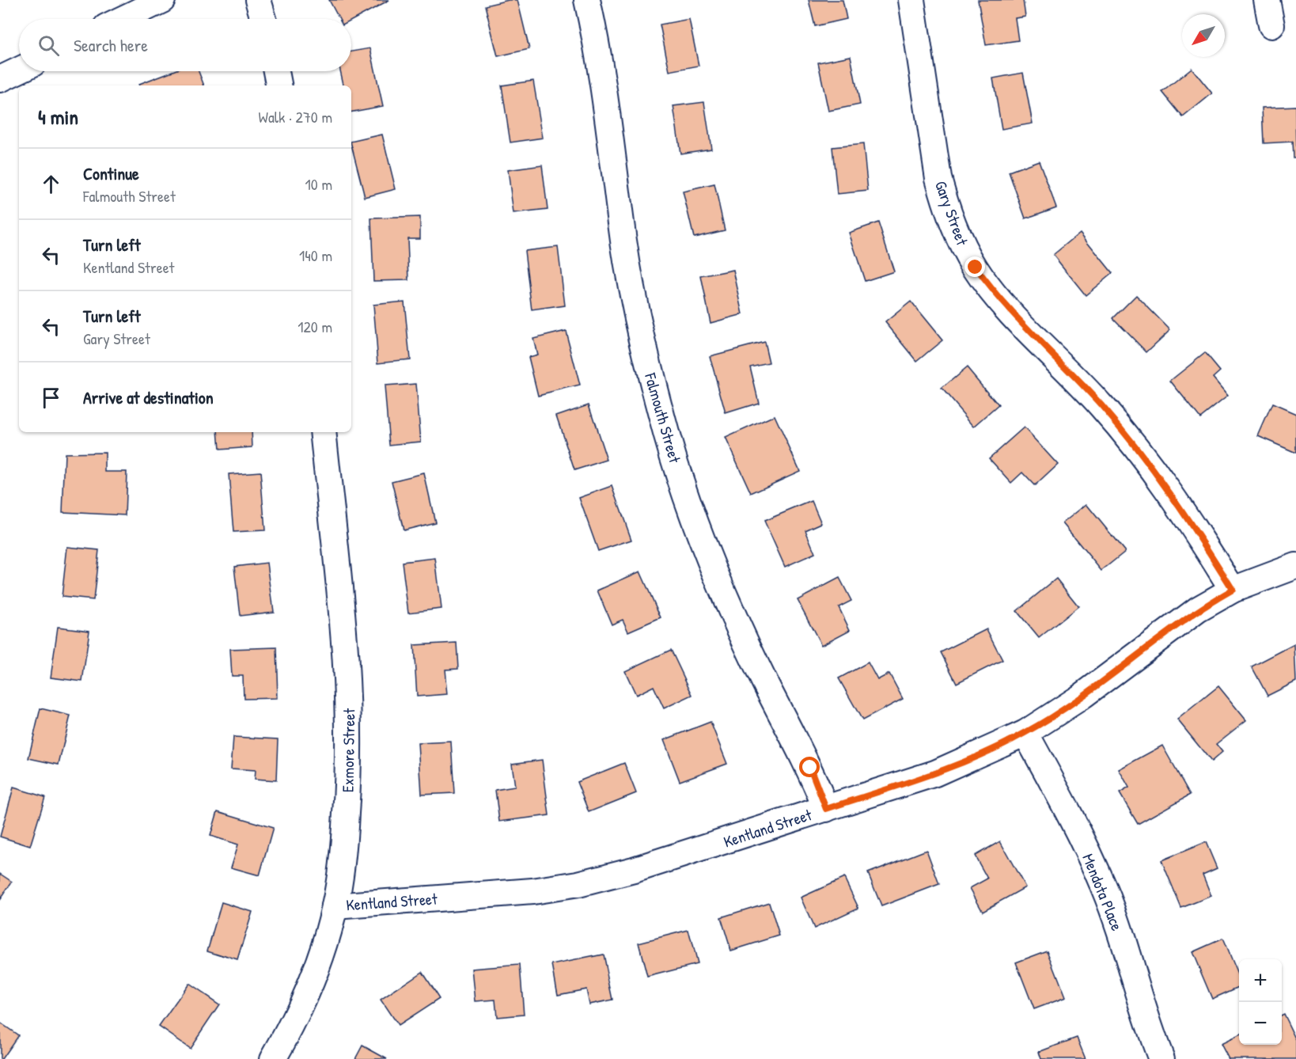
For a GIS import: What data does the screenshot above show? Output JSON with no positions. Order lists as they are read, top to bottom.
{
  "streets": {
    "street": [
      "Gary Street",
      "Falmouth Street",
      "Exmore Street",
      "Kentland Street",
      "Mendota Place"
    ]
  },
  "crossings": [
    ["Gary Street", "Kentland Street"],
    ["Falmouth Street", "Kentland Street"],
    ["Exmore Street", "Kentland Street"],
    ["Kentland Street", "Mendota Place"]
  ],
  "north": "bottom left",
  "page": {
    "search": "Search here",
    "heading": ["4 min", "Walk · 270 m"],
    "list": [
      ["Continue", "Falmouth Street", "10 m"],
      ["Turn left", "Kentland Street", "140 m"],
      ["Turn left", "Gary Street", "120 m"],
      "Arrive at destination"
    ],
    "map_buttons": ["+", "−"]
  }
}
